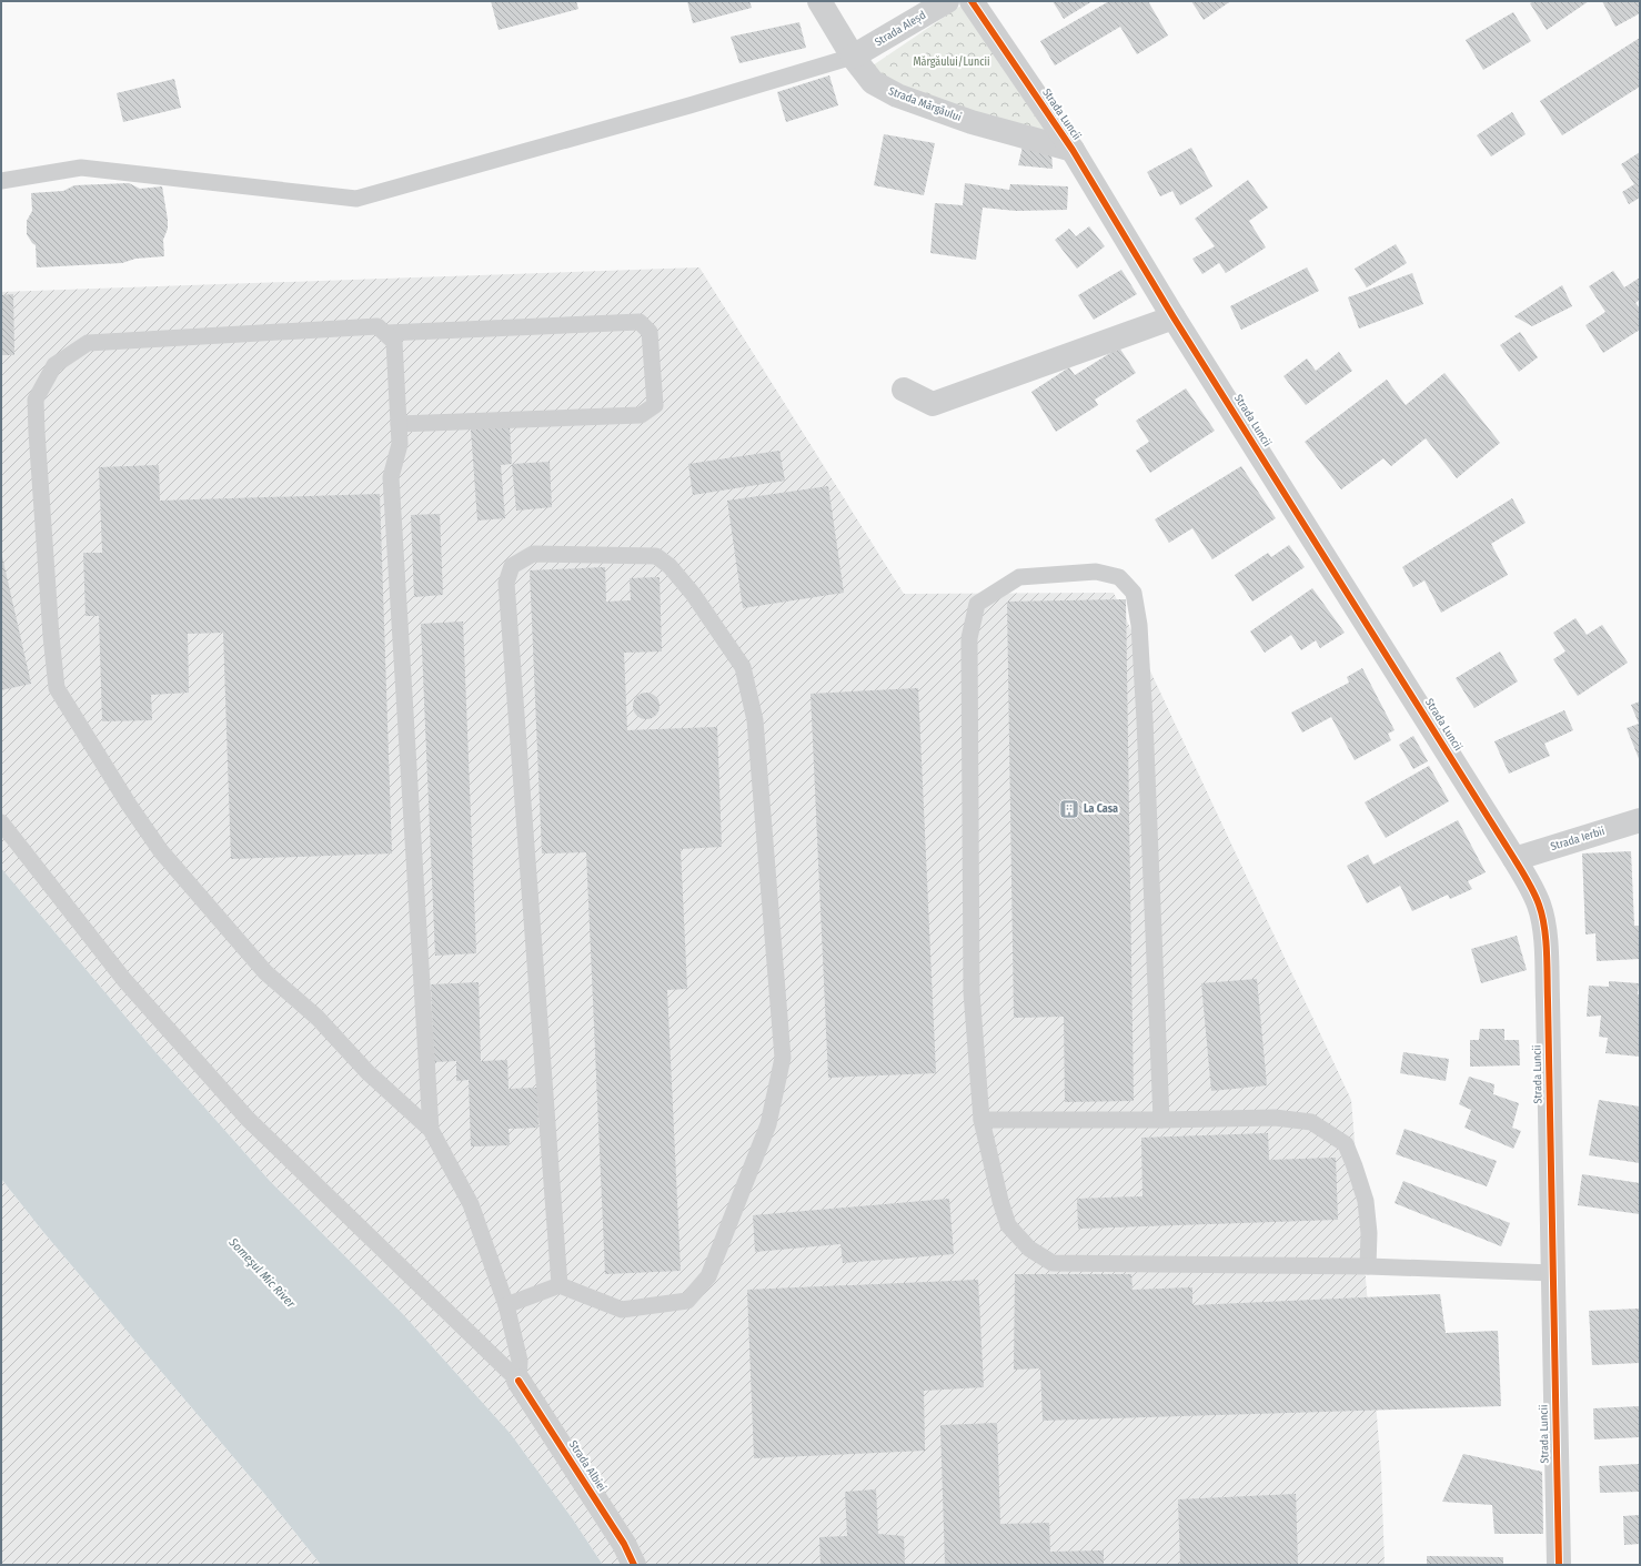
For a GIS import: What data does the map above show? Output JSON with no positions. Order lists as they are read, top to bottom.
{
  "streets": {
    "street": [
      "Strada Aleșd",
      "Strada Mărgăului",
      "Strada Luncii",
      "Strada Ierbii",
      "Strada Albiei"
    ]
  },
  "crossings": [
    ["Strada Aleșd", "Strada Mărgăului"],
    ["Strada Mărgăului", "Strada Luncii"],
    ["Strada Luncii", "Strada Ierbii"]
  ],
  "water": ["Someşul Mic River"],
  "parks": ["Mărgăului/Luncii"],
  "places": {
    "building": ["La Casa"]
  }
}
